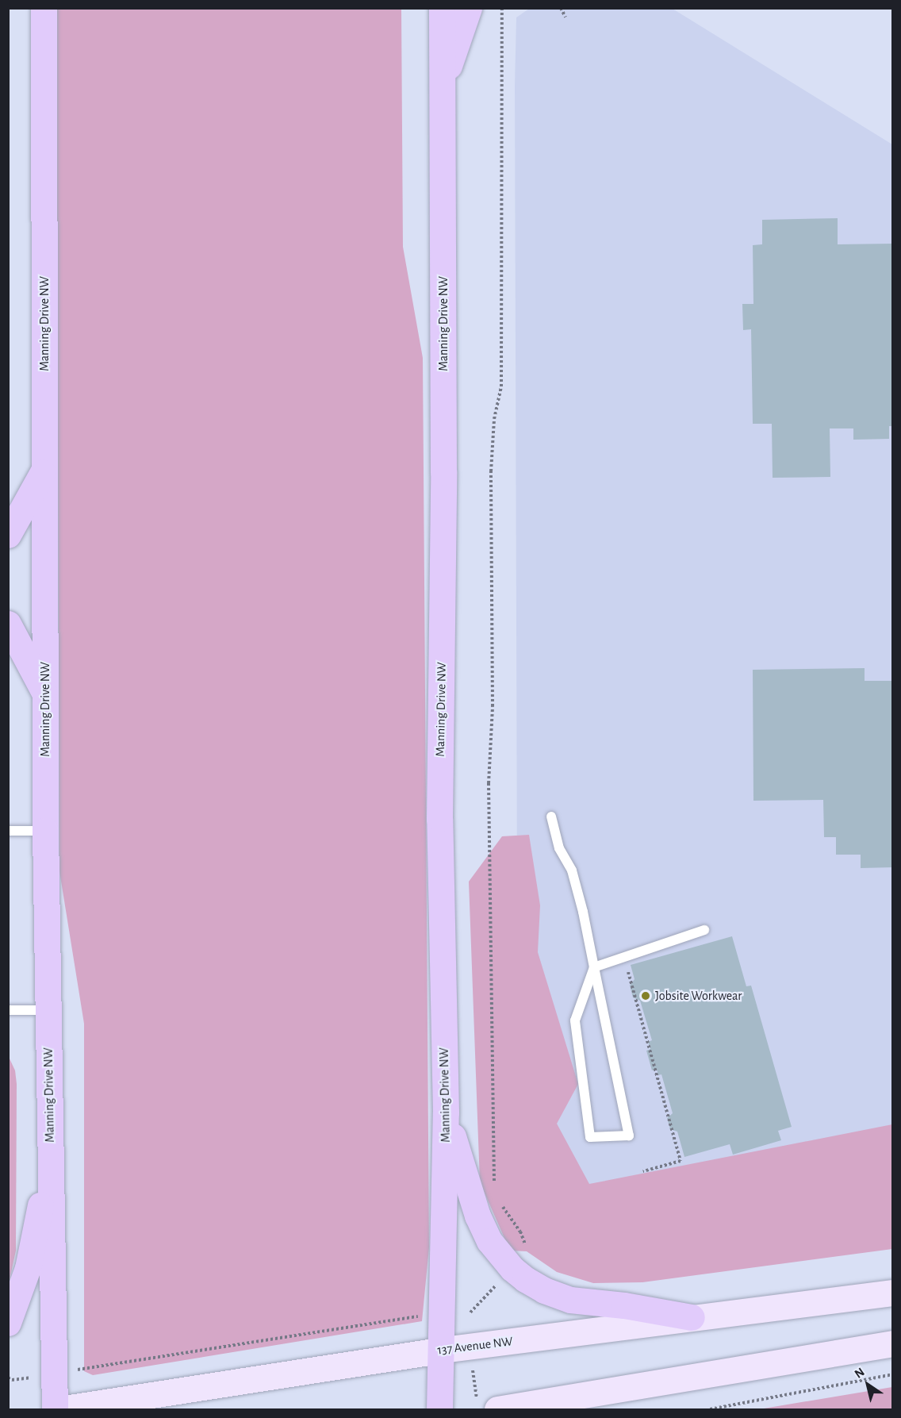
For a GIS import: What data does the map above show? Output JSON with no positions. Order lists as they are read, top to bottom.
{
  "streets": {
    "main road": ["Manning Drive NW", "137 Avenue NW"]
  },
  "crossings": [
    ["Manning Drive NW", "137 Avenue NW"]
  ],
  "places": ["Jobsite Workwear"],
  "north": "top left"
}
